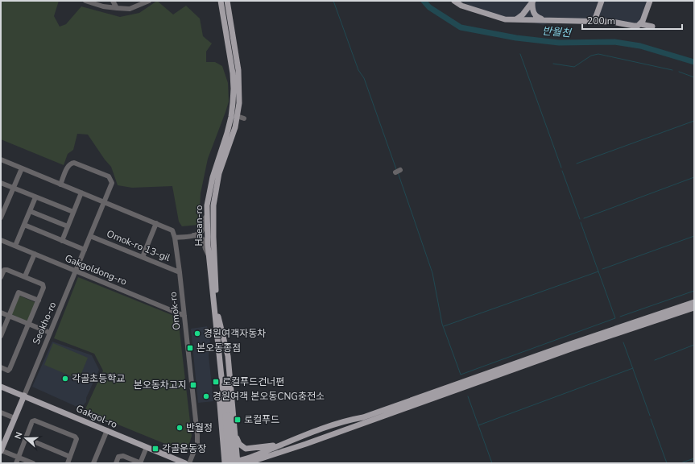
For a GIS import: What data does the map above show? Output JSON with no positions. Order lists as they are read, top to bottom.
{
  "streets": {
    "main road": ["Haean-ro", "Seokho-ro", "Gakgol-ro"],
    "street": ["Omok-ro 13-gil", "Gakgoldong-ro", "Omok-ro"]
  },
  "crossings": [
    ["Omok-ro 13-gil", "Omok-ro"],
    ["Omok-ro 13-gil", "Seokho-ro"],
    ["Gakgoldong-ro", "Omok-ro"],
    ["Gakgoldong-ro", "Seokho-ro"],
    ["Seokho-ro", "Gakgol-ro"]
  ],
  "water": ["반월천"],
  "places": {
    "other": [
      "경원여객자동차",
      "각골초등학교",
      "경원여객 본오동CNG충전소",
      "반월정"
    ],
    "transit": [
      "본오동종점",
      "로컬푸드건너편",
      "본오동차고지",
      "로컬푸드",
      "각골운동장"
    ]
  },
  "scale_bar": "200 m",
  "north": "left"
}
